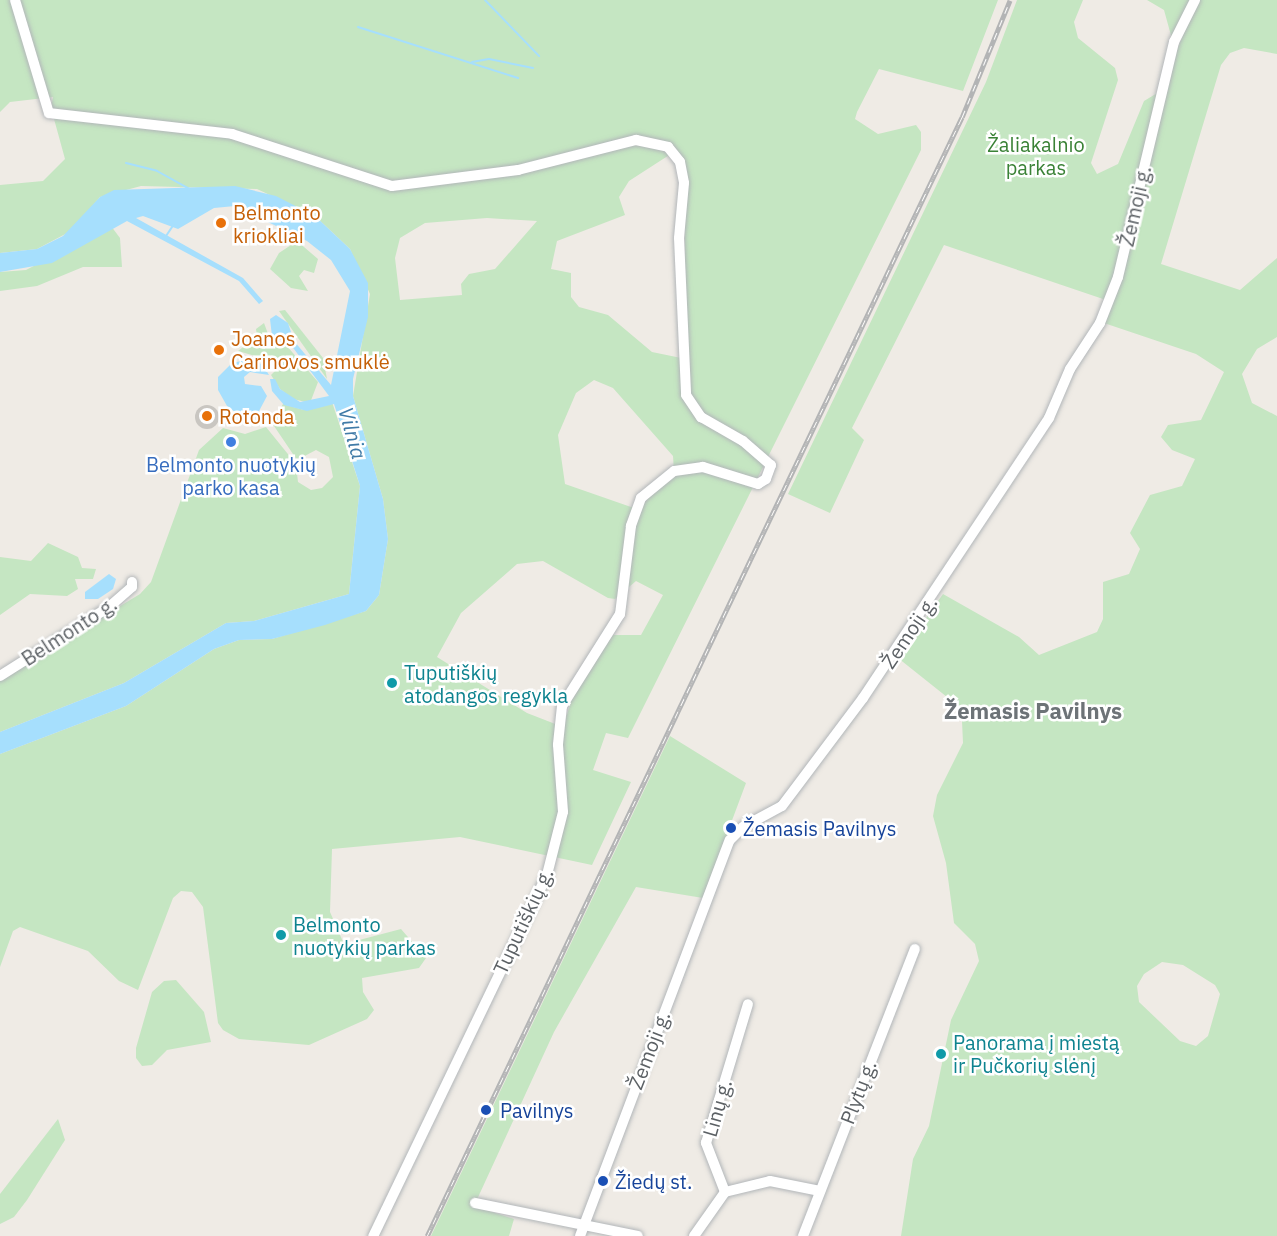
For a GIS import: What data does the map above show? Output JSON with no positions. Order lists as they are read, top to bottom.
{
  "streets": {
    "street": [
      "Žemoji g.",
      "Belmonto g.",
      "Tuputiškių g.",
      "Plytų g.",
      "Linų g."
    ]
  },
  "districts": ["Žemasis Pavilnys"],
  "water": ["Vilnia"],
  "parks": ["Žaliakalnio parkas"],
  "places": [
    "Belmonto kriokliai",
    "Joanos Carinovos smuklė",
    "Rotonda",
    "Belmonto nuotykių parko kasa",
    "Tuputiškių atodangos regykla",
    "Žemasis Pavilnys",
    "Belmonto nuotykių parkas",
    "Panorama į miestą ir Pučkorių slėnį",
    "Pavilnys",
    "Žiedų st."
  ]
}
